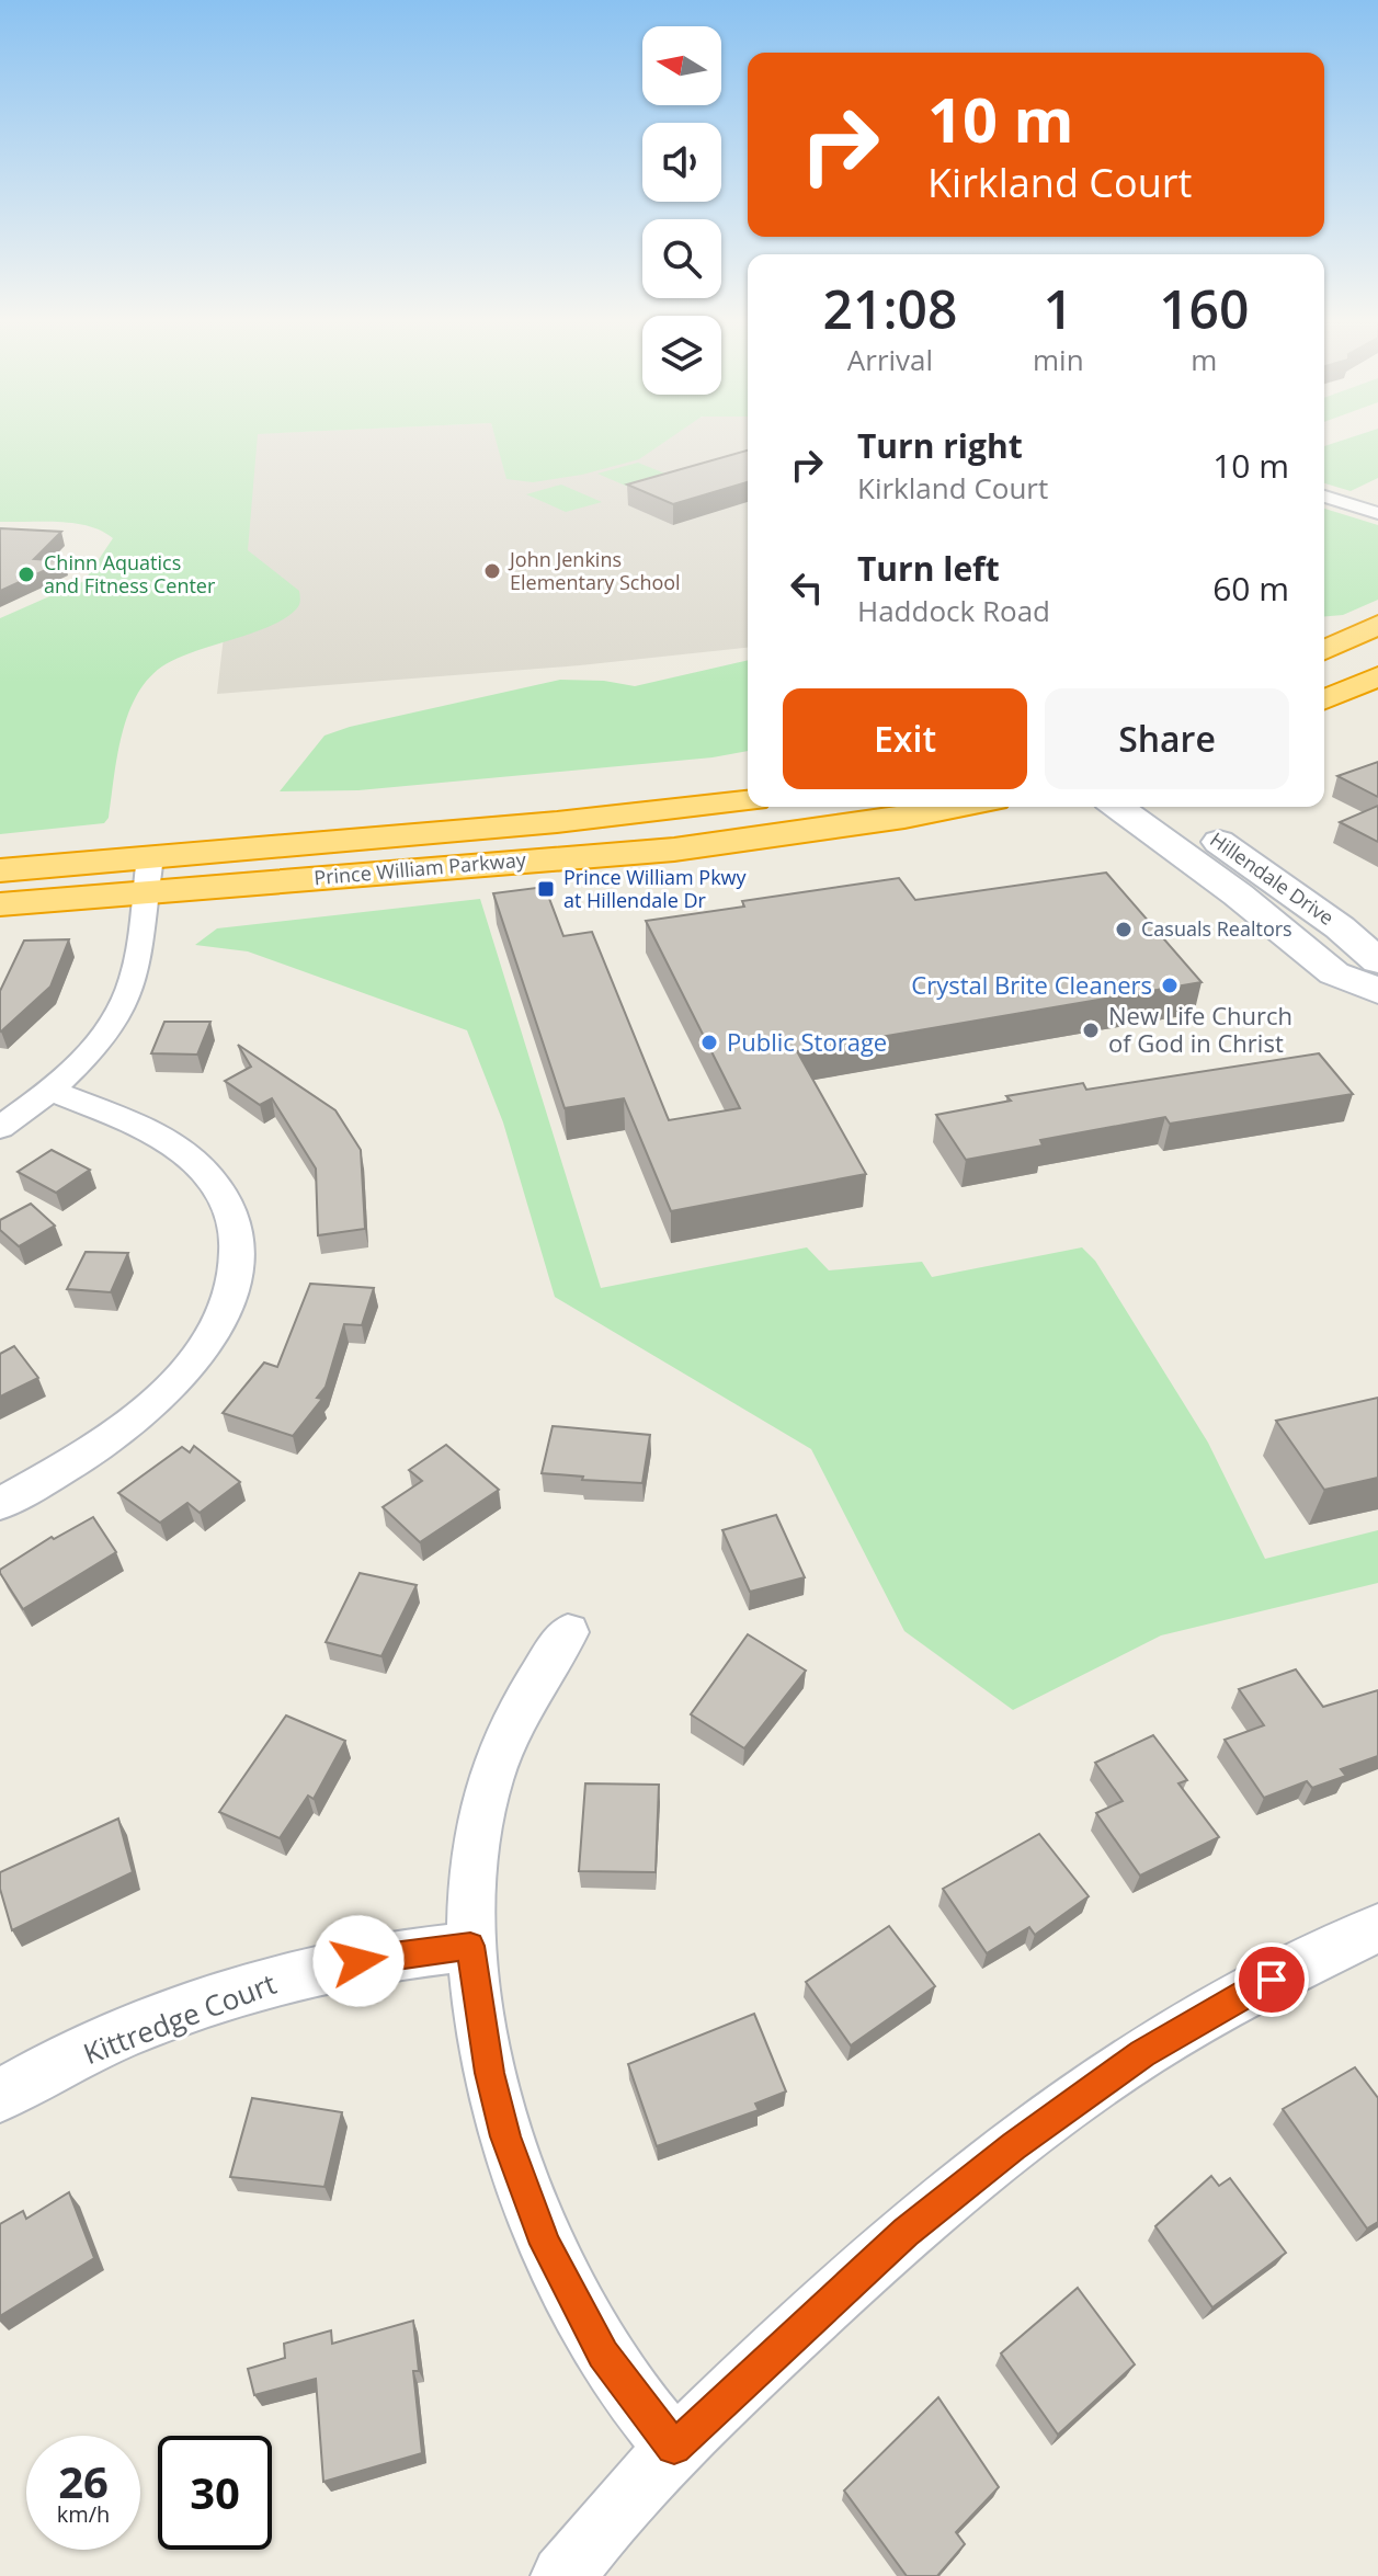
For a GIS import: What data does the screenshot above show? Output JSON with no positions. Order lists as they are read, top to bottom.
{
  "streets": {
    "highway": ["Prince William Parkway"],
    "main road": ["Hillendale Drive"],
    "street": ["Kittredge Court"]
  },
  "places": {
    "other": [
      "John Jenkins Elementary School",
      "Chinn Aquatics and Fitness Center",
      "Casuals Realtors",
      "Crystal Brite Cleaners",
      "New Life Church of God in Christ",
      "Public Storage"
    ],
    "transit": ["Prince William Pkwy at Hillendale Dr"]
  },
  "north": "left",
  "page": {
    "turn": ["10 m", "Kirkland Court"],
    "eta": [
      "21:08",
      "Arrival",
      "1",
      "min",
      "160",
      "m"
    ],
    "list": [
      {
        "name": "Turn right",
        "note": "Kirkland Court",
        "value": "10 m"
      },
      {
        "name": "Turn left",
        "note": "Haddock Road",
        "value": "60 m"
      }
    ],
    "buttons": ["Exit", "Share"],
    "speed": "26 km/h",
    "limit": "30"
  }
}
